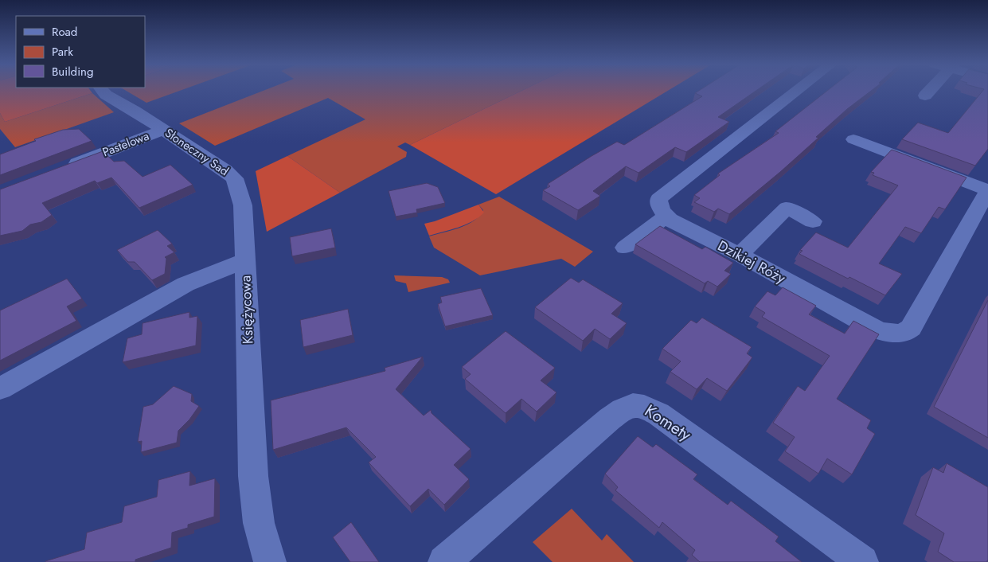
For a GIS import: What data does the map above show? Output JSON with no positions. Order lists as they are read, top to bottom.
{
  "streets": {
    "street": [
      "Pastelowa",
      "Słoneczny Sad",
      "Dzikiej Róży",
      "Księżycowa",
      "Komety"
    ]
  },
  "crossings": [
    ["Pastelowa", "Słoneczny Sad"],
    ["Słoneczny Sad", "Księżycowa"]
  ],
  "legend": ["Road", "Park", "Building"]
}
